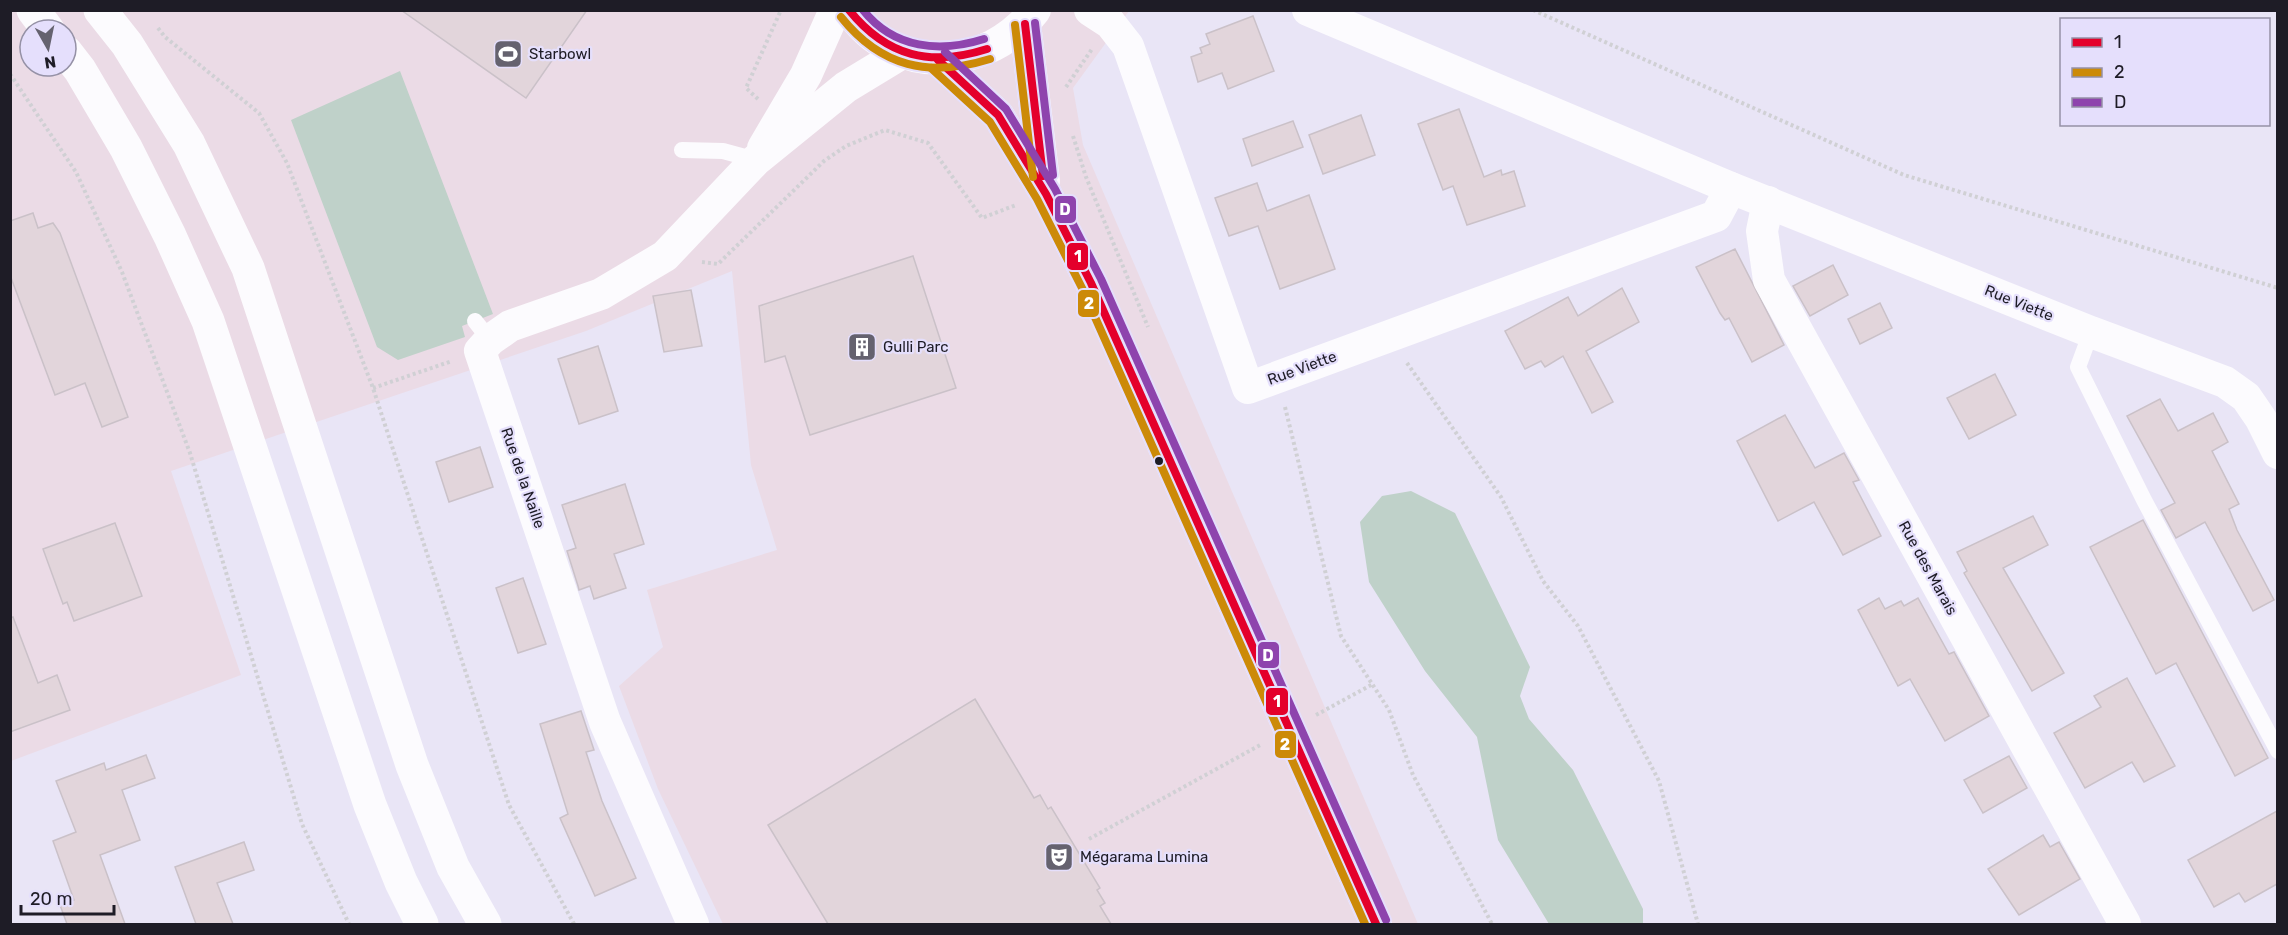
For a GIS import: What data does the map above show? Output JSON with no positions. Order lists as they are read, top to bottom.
{
  "streets": {
    "street": ["Rue Viette", "Rue de la Naille", "Rue des Marais"]
  },
  "crossings": [
    ["Rue Viette", "Rue des Marais"]
  ],
  "places": {
    "sports": ["Starbowl"],
    "building": ["Gulli Parc"],
    "theatre": ["Mégarama Lumina"]
  },
  "lines": ["transit line 1", "transit line D", "transit line 2"],
  "legend": ["1", "2", "D"],
  "scale_bar": "20 m",
  "north": "bottom"
}
